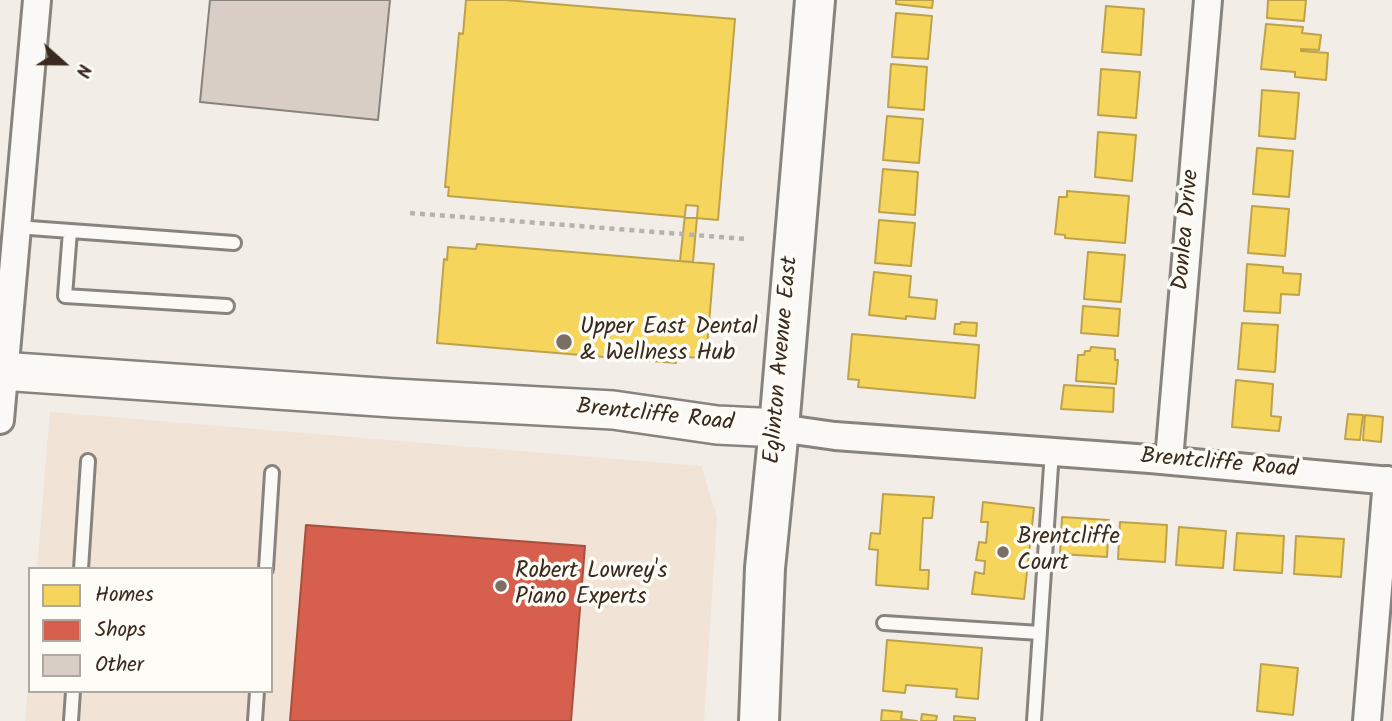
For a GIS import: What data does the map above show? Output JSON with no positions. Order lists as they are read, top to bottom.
{
  "streets": {
    "main road": ["Eglinton Avenue East"],
    "street": ["Donlea Drive", "Brentcliffe Road"]
  },
  "crossings": [
    ["Donlea Drive", "Brentcliffe Road"],
    ["Eglinton Avenue East", "Brentcliffe Road"]
  ],
  "places": ["Upper East Dental & Wellness Hub", "Brentcliffe Court", "Robert Lowrey's Piano Experts"],
  "legend": ["Homes", "Shops", "Other"],
  "north": "right"
}
